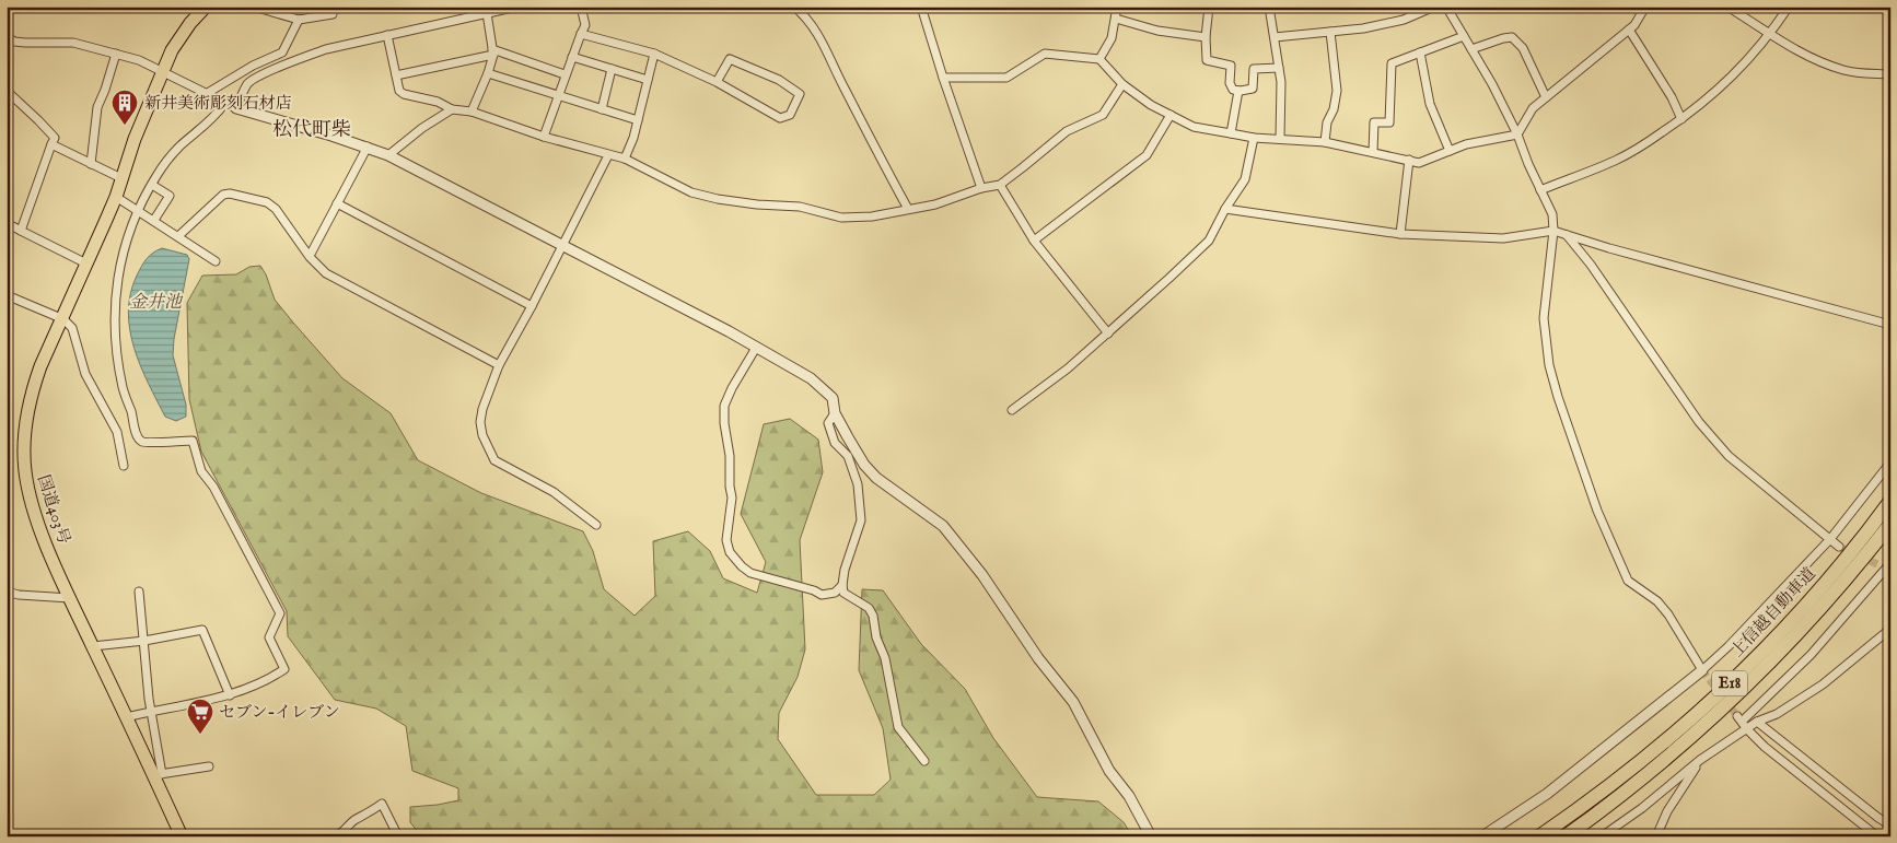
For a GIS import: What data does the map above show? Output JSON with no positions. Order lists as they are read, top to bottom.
{
  "streets": {
    "highway": ["国道403号", "上信越自動車道", "E18"]
  },
  "districts": ["松代町柴"],
  "water": ["金井池"],
  "places": {
    "building": ["新井美術彫刻石材店"],
    "supermarket": ["セブン-イレブン"]
  }
}
